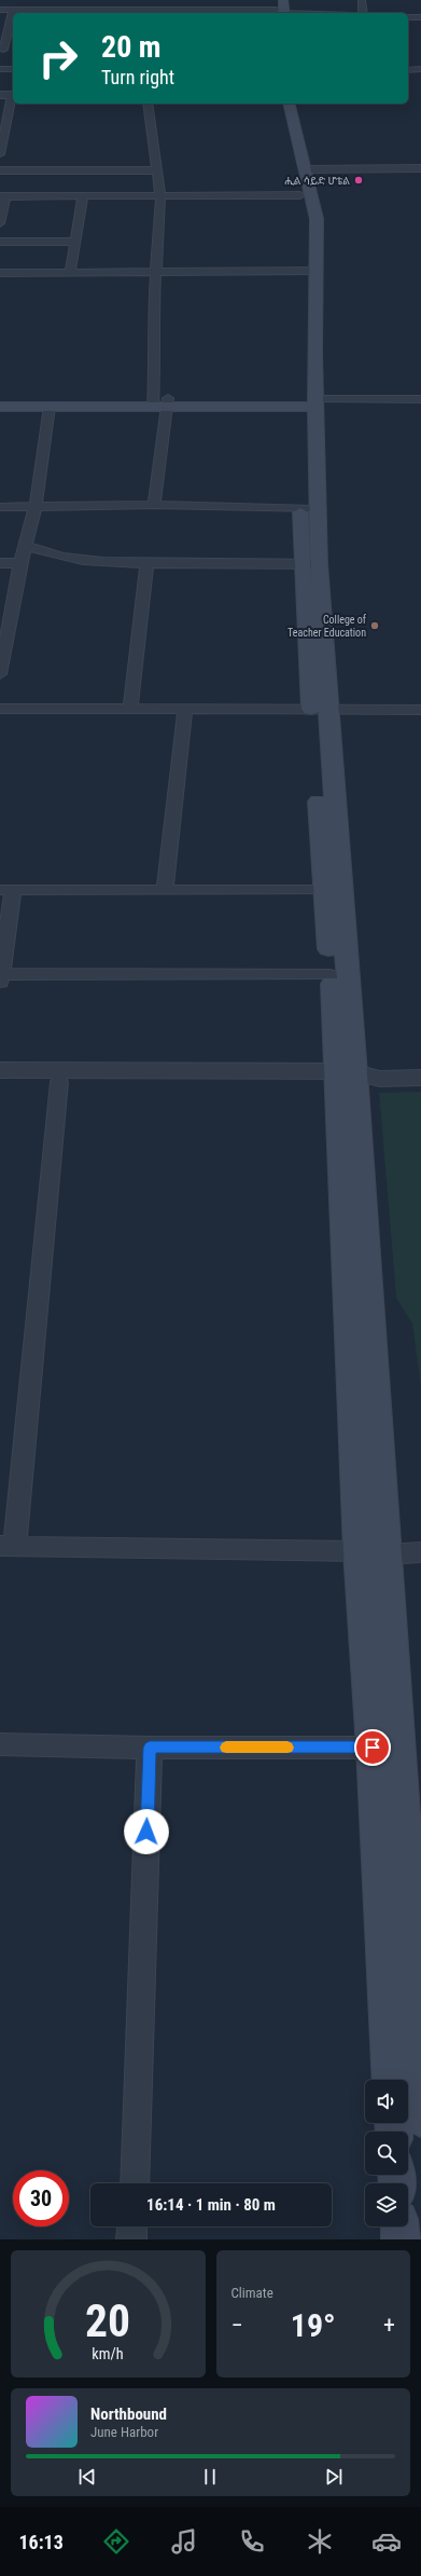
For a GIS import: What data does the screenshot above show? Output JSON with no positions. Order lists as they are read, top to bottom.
{
  "places": ["ሒል ሳይድ ሆቴል", "College of Teacher Education"],
  "page": {
    "turn": ["20 m", "Turn right"],
    "limit": "30",
    "trip": "16:14 · 1 min · 80 m",
    "tile": "Climate",
    "heat": ["−", "19°", "+"],
    "song": ["Northbound", "June Harbor"],
    "tabs": "16:13",
    "gauge": ["20", "km/h"]
  }
}
